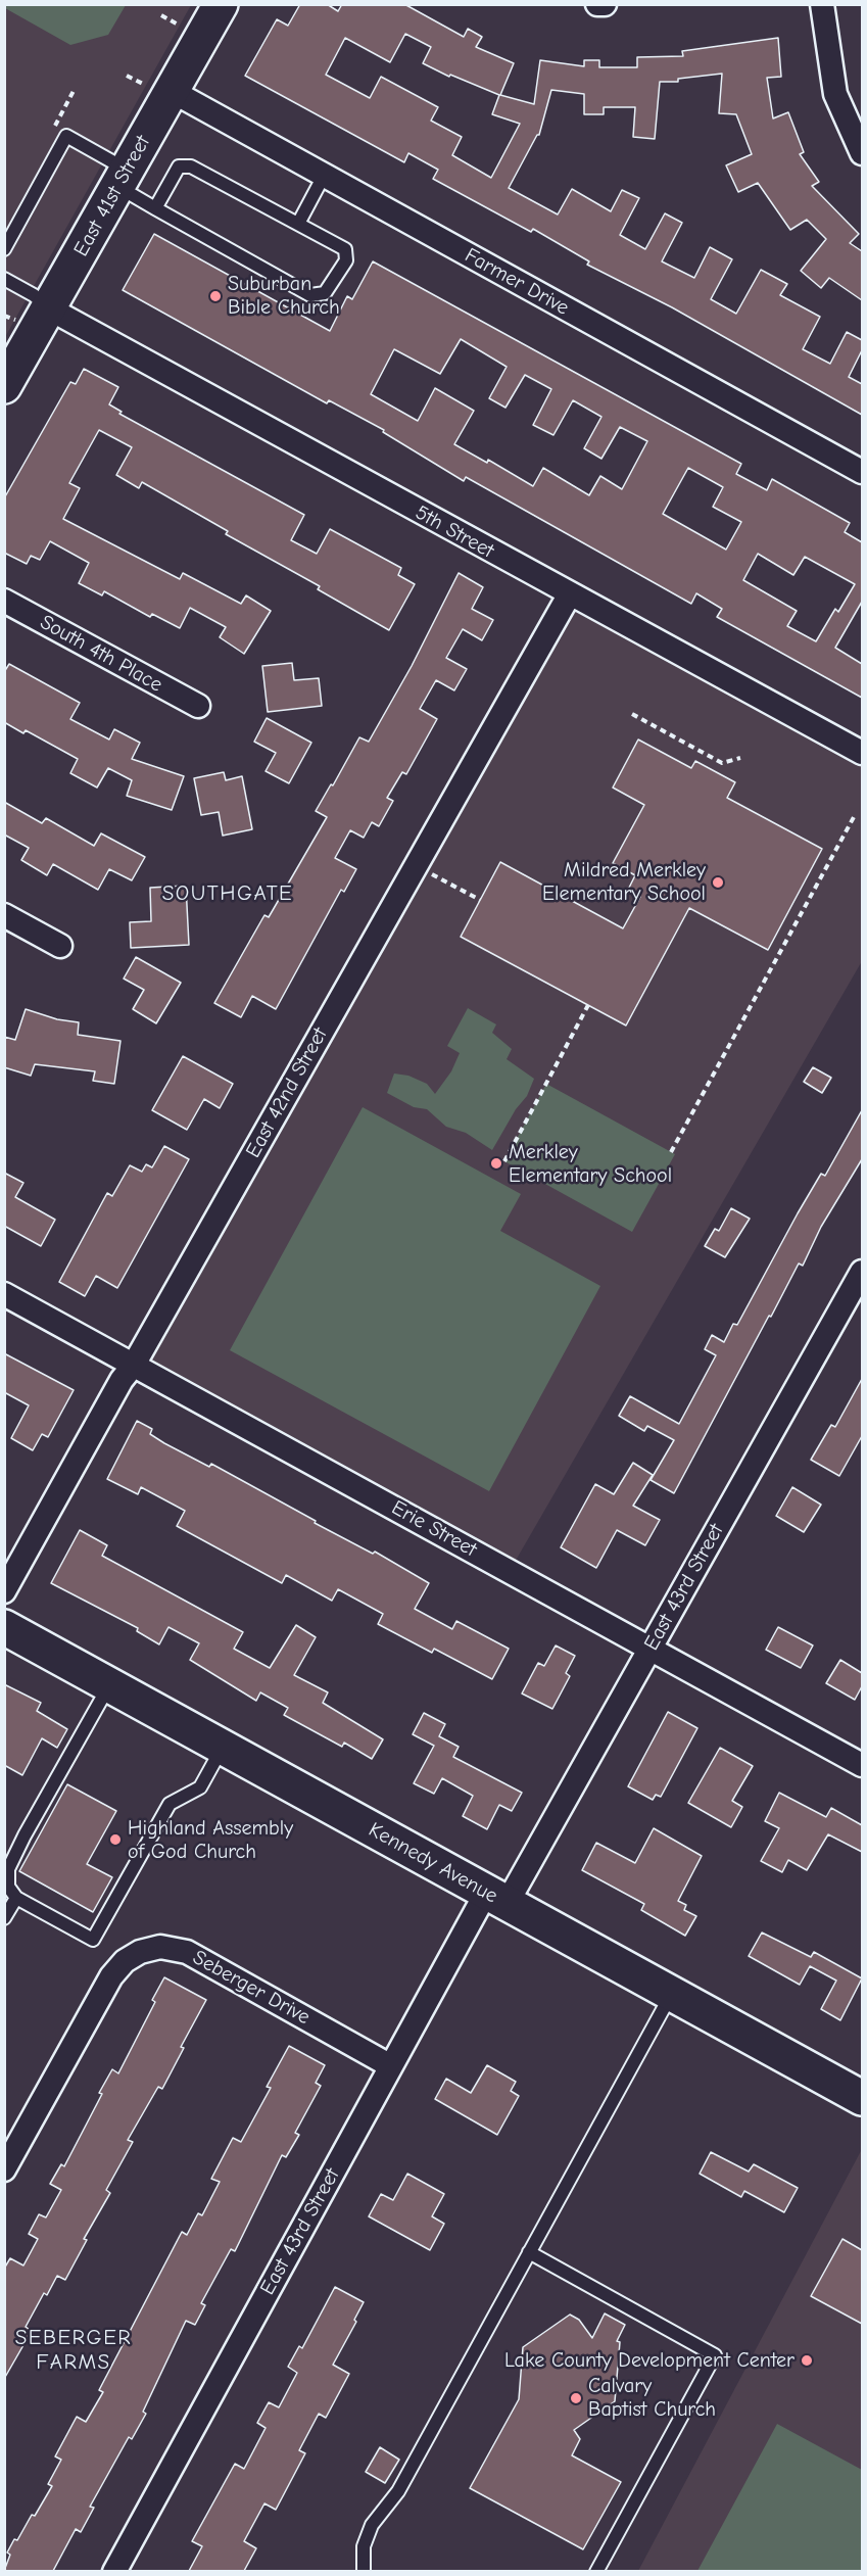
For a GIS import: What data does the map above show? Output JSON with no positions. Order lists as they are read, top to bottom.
{
  "streets": {
    "street": [
      "East 41st Street",
      "Farmer Drive",
      "5th Street",
      "South 4th Place",
      "East 42nd Street",
      "Erie Street",
      "East 43rd Street",
      "Kennedy Avenue",
      "Seberger Drive"
    ]
  },
  "crossings": [
    ["East 41st Street", "Farmer Drive"],
    ["East 41st Street", "5th Street"],
    ["5th Street", "East 42nd Street"],
    ["East 42nd Street", "Erie Street"],
    ["Erie Street", "East 43rd Street"],
    ["East 43rd Street", "Kennedy Avenue"],
    ["East 43rd Street", "Seberger Drive"]
  ],
  "districts": ["SOUTHGATE", "SEBERGER FARMS"],
  "places": [
    "Suburban Bible Church",
    "Mildred Merkley Elementary School",
    "Merkley Elementary School",
    "Highland Assembly of God Church",
    "Lake County Development Center",
    "Calvary Baptist Church"
  ]
}
